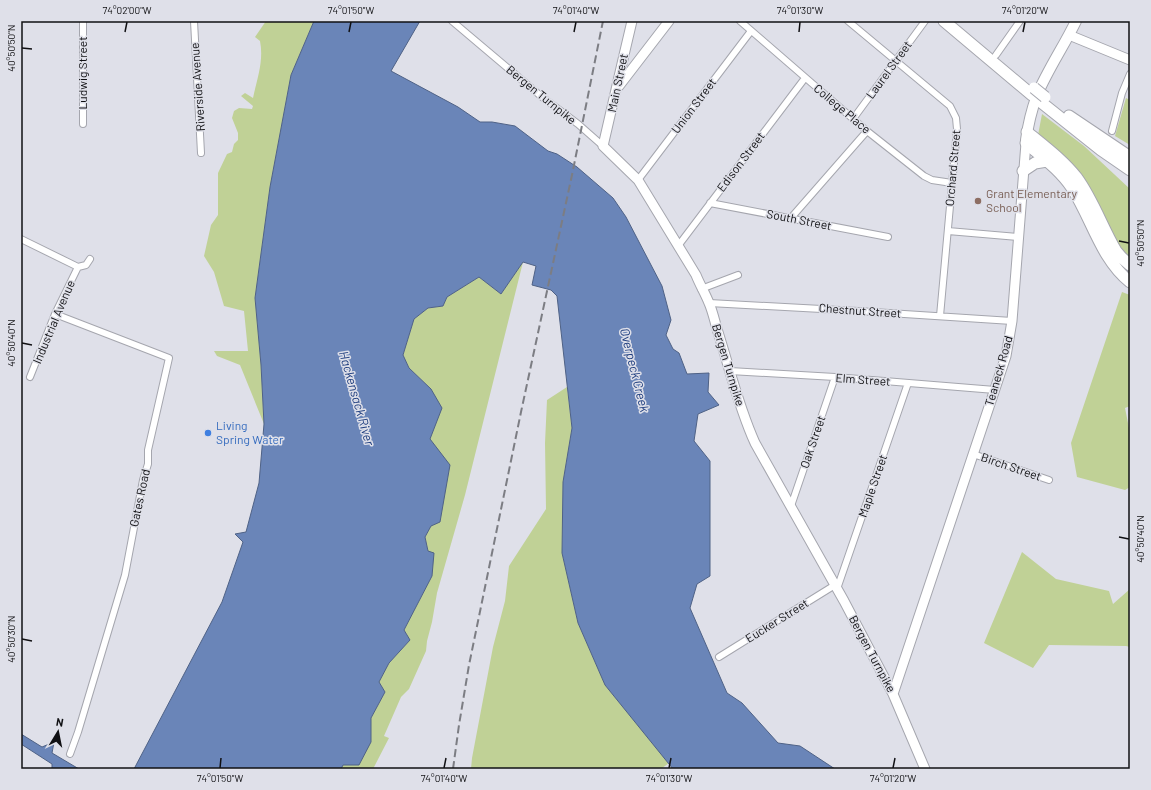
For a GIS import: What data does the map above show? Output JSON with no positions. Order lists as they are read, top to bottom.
{
  "streets": {
    "main road": ["Teaneck Road"],
    "street": [
      "Laurel Street",
      "Ludwig Street",
      "Main Street",
      "Riverside Avenue",
      "Bergen Turnpike",
      "Union Street",
      "College Place",
      "Edison Street",
      "Orchard Street",
      "South Street",
      "Chestnut Street",
      "Industrial Avenue",
      "Elm Street",
      "Oak Street",
      "Birch Street",
      "Maple Street",
      "Gates Road",
      "Eucker Street"
    ]
  },
  "crossings": [
    ["Laurel Street", "College Place"],
    ["Laurel Street", "Orchard Street"],
    ["Main Street", "Bergen Turnpike"],
    ["Bergen Turnpike", "Union Street"],
    ["Bergen Turnpike", "Edison Street"],
    ["Bergen Turnpike", "Chestnut Street"],
    ["Bergen Turnpike", "Teaneck Road"],
    ["Bergen Turnpike", "Elm Street"],
    ["Bergen Turnpike", "Oak Street"],
    ["Bergen Turnpike", "Maple Street"],
    ["Bergen Turnpike", "Eucker Street"],
    ["Union Street", "College Place"],
    ["College Place", "Edison Street"],
    ["College Place", "Orchard Street"],
    ["Edison Street", "South Street"],
    ["Orchard Street", "Chestnut Street"],
    ["Chestnut Street", "Teaneck Road"],
    ["Industrial Avenue", "Gates Road"],
    ["Teaneck Road", "Elm Street"],
    ["Teaneck Road", "Birch Street"],
    ["Elm Street", "Oak Street"],
    ["Elm Street", "Maple Street"],
    ["Maple Street", "Eucker Street"]
  ],
  "water": ["Overpeck Creek", "Hackensack River"],
  "places": ["Grant Elementary School", "Living Spring Water"],
  "north": "top",
  "coordinates": [
    "74°02'00\"W",
    "74°01'50\"W",
    "74°01'40\"W",
    "74°01'30\"W",
    "74°01'20\"W",
    "40°50'50\"N",
    "40°50'40\"N",
    "40°50'30\"N"
  ]
}
